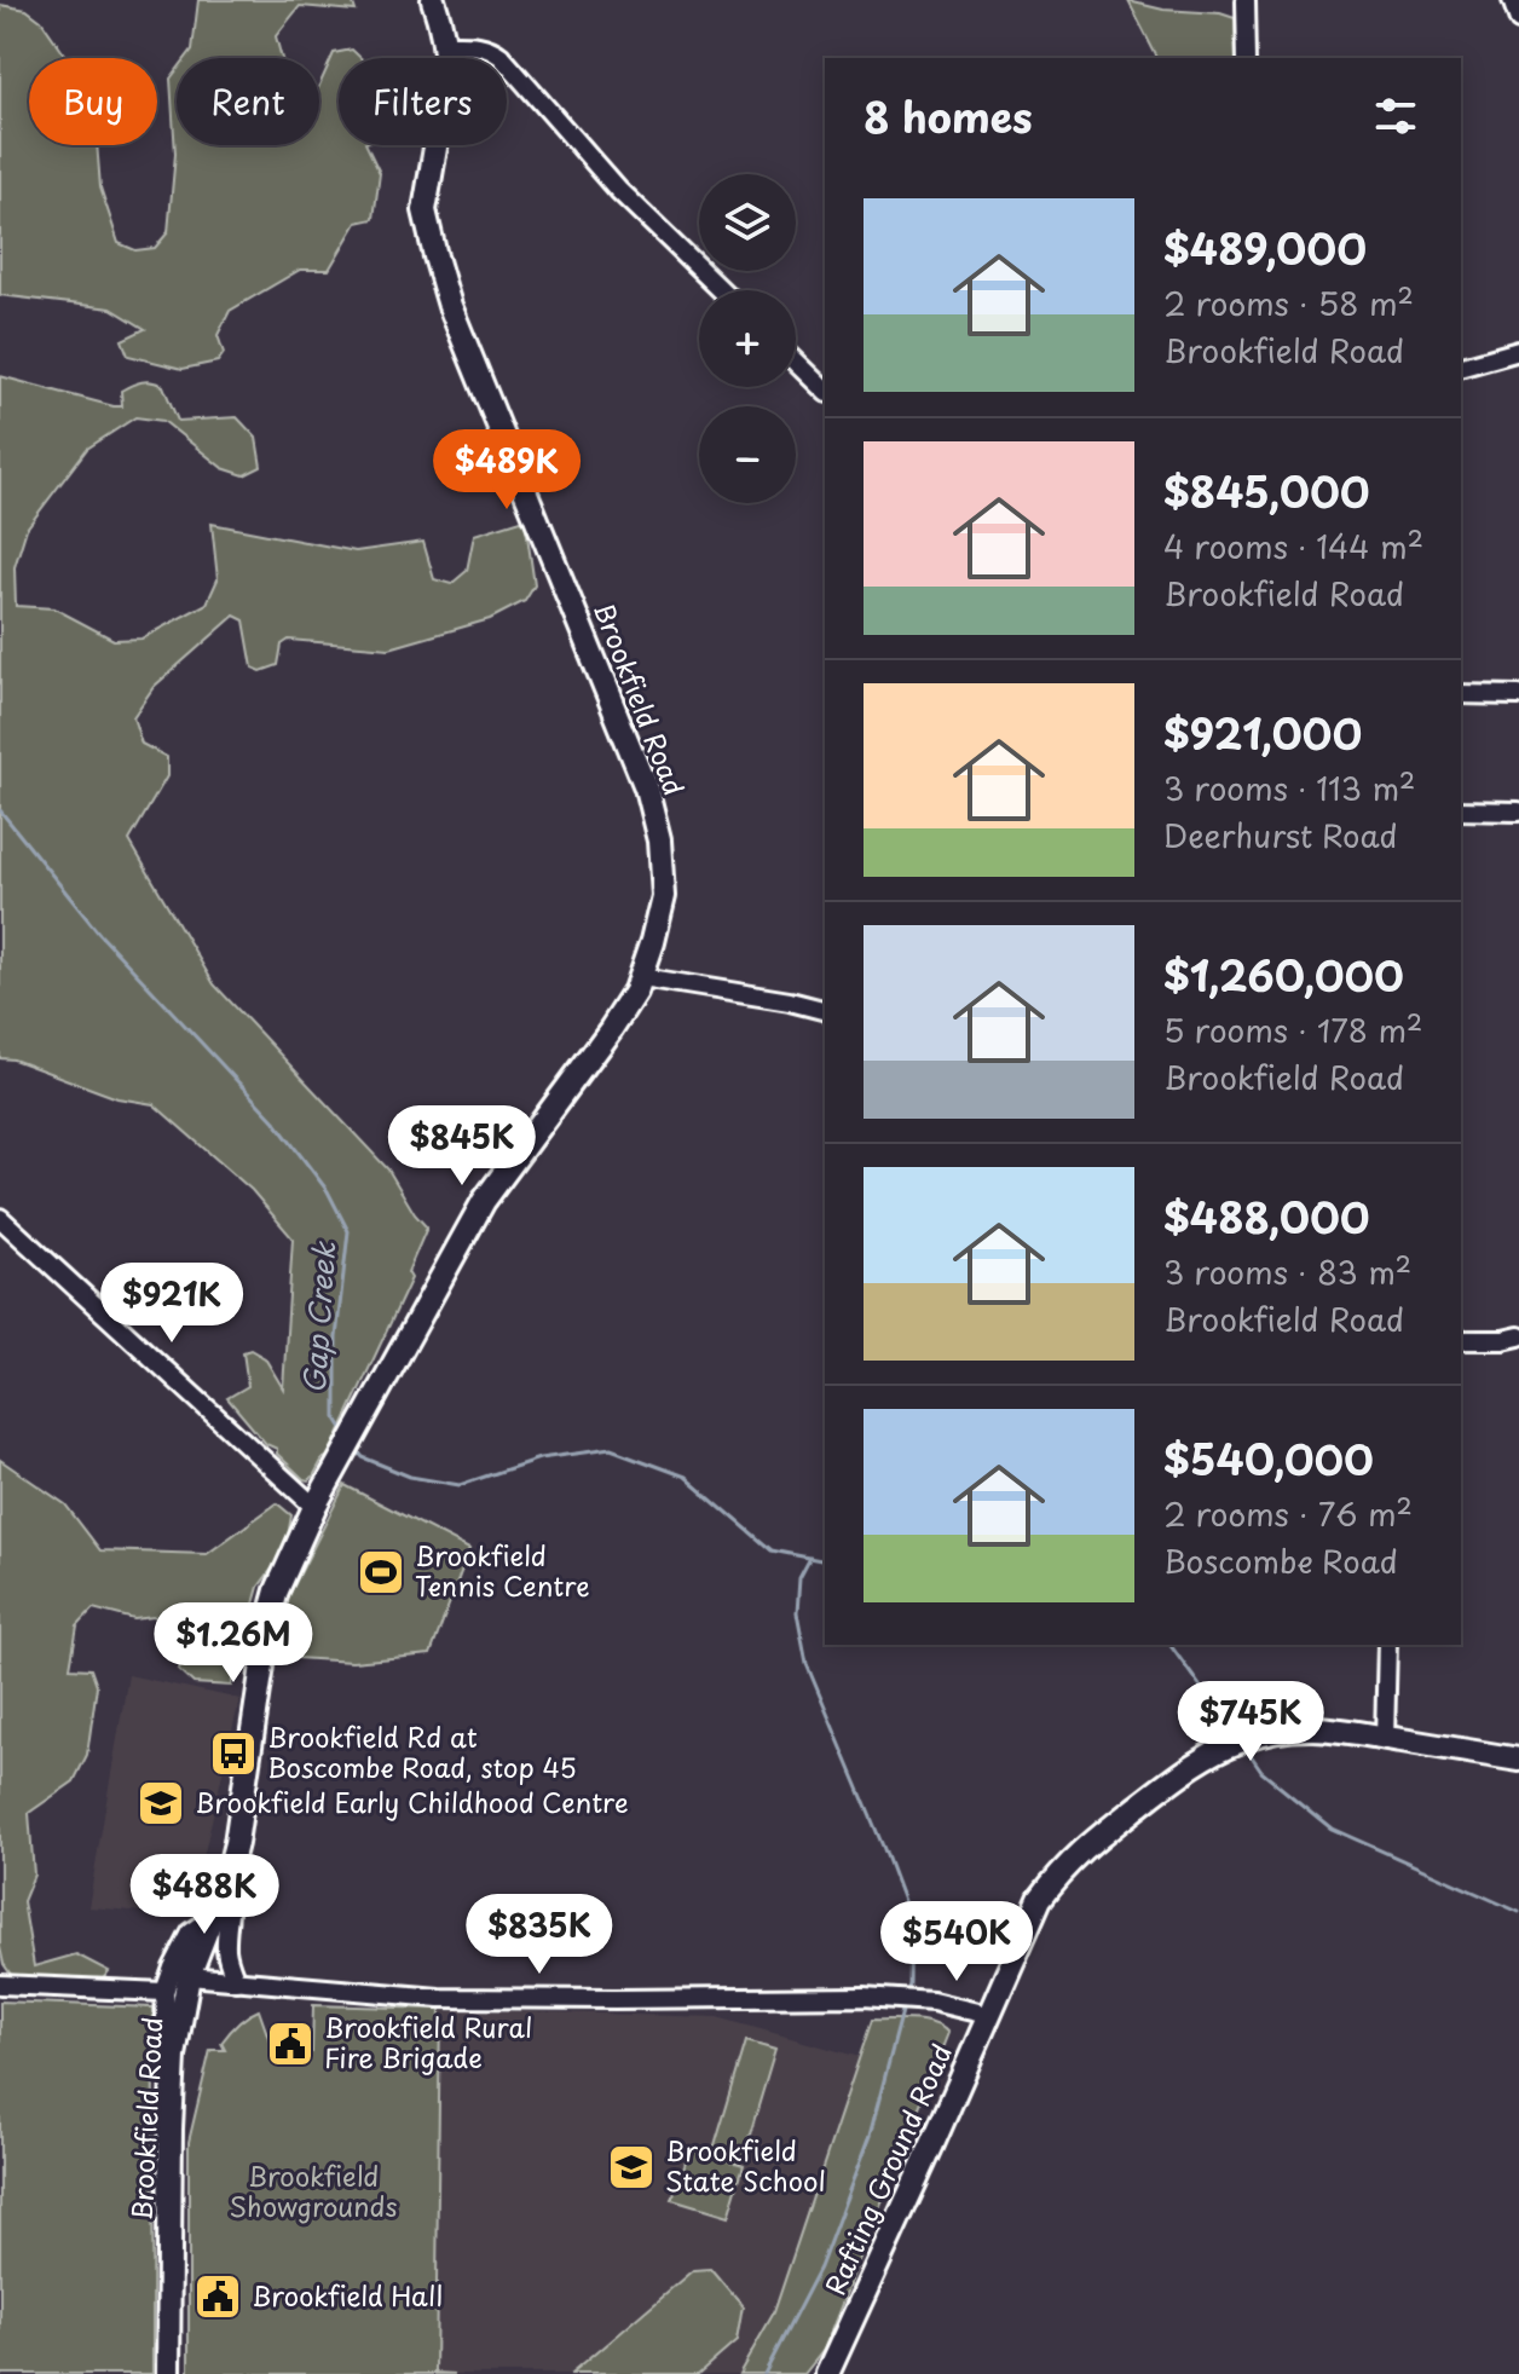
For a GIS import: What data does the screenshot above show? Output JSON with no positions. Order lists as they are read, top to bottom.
{
  "streets": {
    "main road": ["Brookfield Road", "Rafting Ground Road"]
  },
  "water": ["Gap Creek"],
  "parks": ["Brookfield Showgrounds"],
  "places": {
    "sports": ["Brookfield Tennis Centre"],
    "bus stop": ["Brookfield Rd at Boscombe Road, stop 45"],
    "school or university": ["Brookfield Early Childhood Centre", "Brookfield State School"],
    "public building": ["Brookfield Rural Fire Brigade", "Brookfield Hall"]
  },
  "page": {
    "chip": ["Buy", "Rent", "Filters"],
    "heading": "8 homes",
    "map_buttons": ["+", "−"],
    "list": [
      {
        "name": "$489,000",
        "note": "2 rooms · 58 m² · Brookfield Road"
      },
      {
        "name": "$845,000",
        "note": "4 rooms · 144 m² · Brookfield Road"
      },
      {
        "name": "$921,000",
        "note": "3 rooms · 113 m² · Deerhurst Road"
      },
      {
        "name": "$1,260,000",
        "note": "5 rooms · 178 m² · Brookfield Road"
      },
      {
        "name": "$488,000",
        "note": "3 rooms · 83 m² · Brookfield Road"
      },
      {
        "name": "$540,000",
        "note": "2 rooms · 76 m² · Boscombe Road"
      }
    ],
    "price": [
      "$489K",
      "$845K",
      "$921K",
      "$1.26M",
      "$745K",
      "$488K",
      "$835K",
      "$540K"
    ]
  }
}
